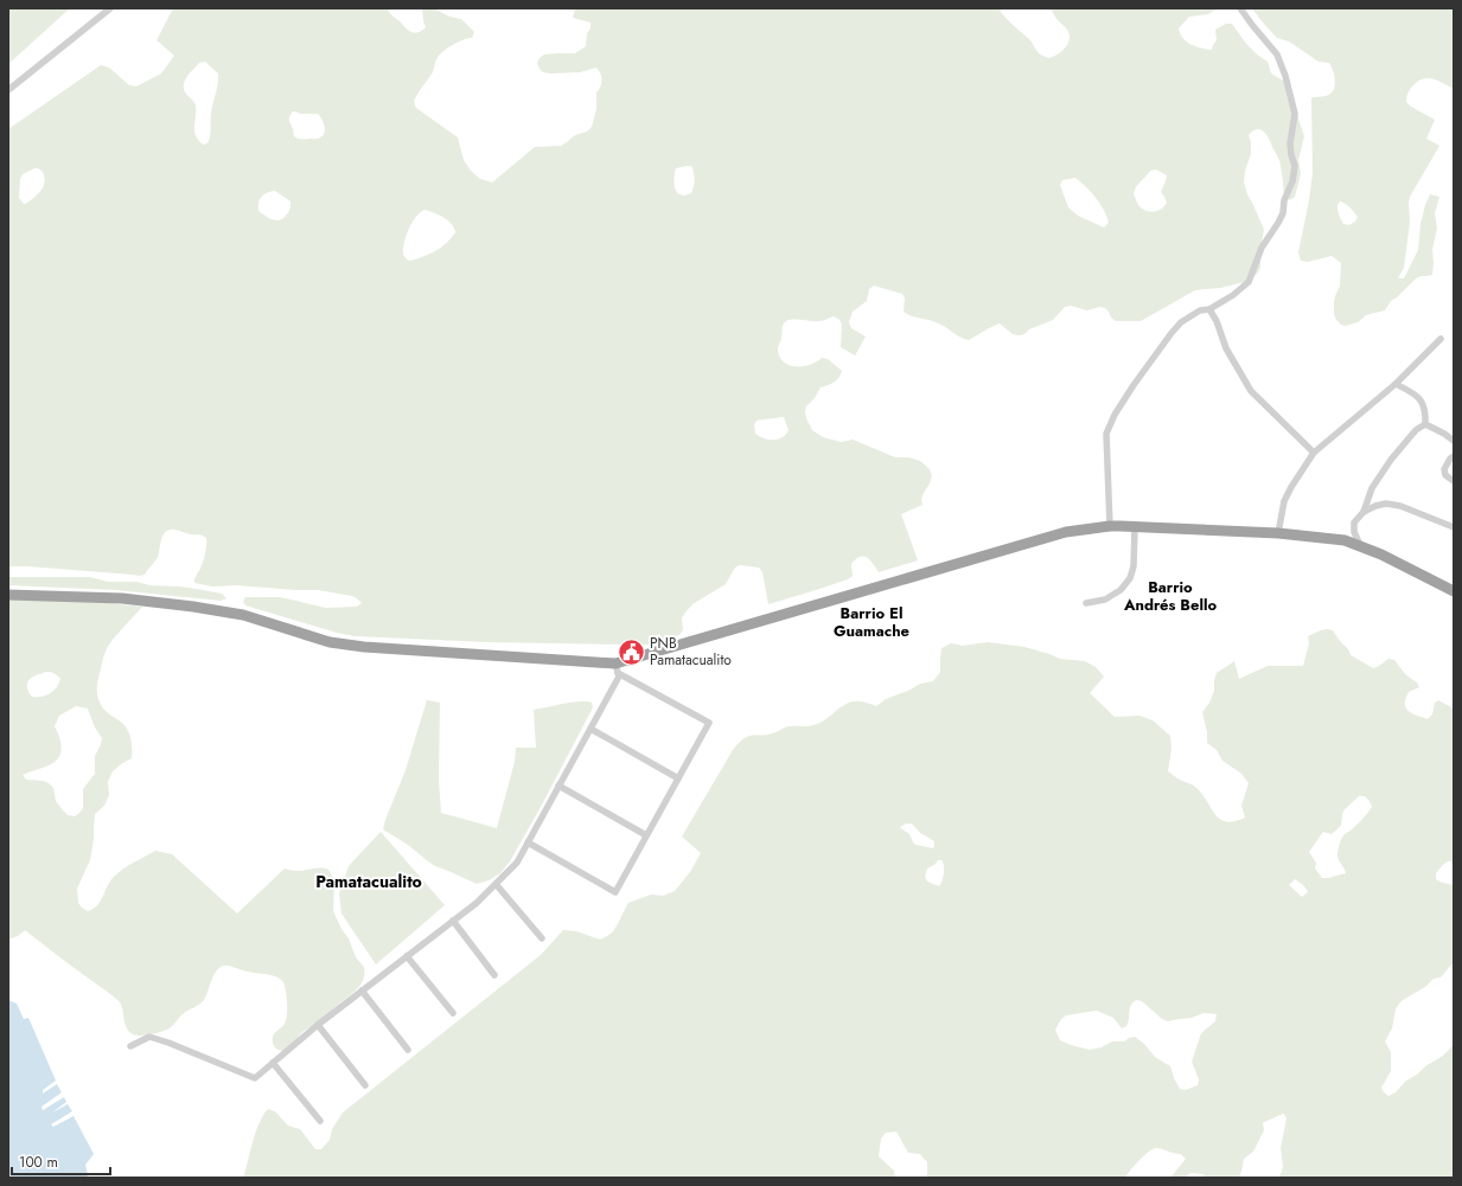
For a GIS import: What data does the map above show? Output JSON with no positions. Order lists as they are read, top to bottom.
{
  "districts": ["Barrio Andrés Bello", "Barrio El Guamache", "Pamatacualito"],
  "places": {
    "public building": ["PNB Pamatacualito"]
  },
  "scale_bar": "100 m"
}
